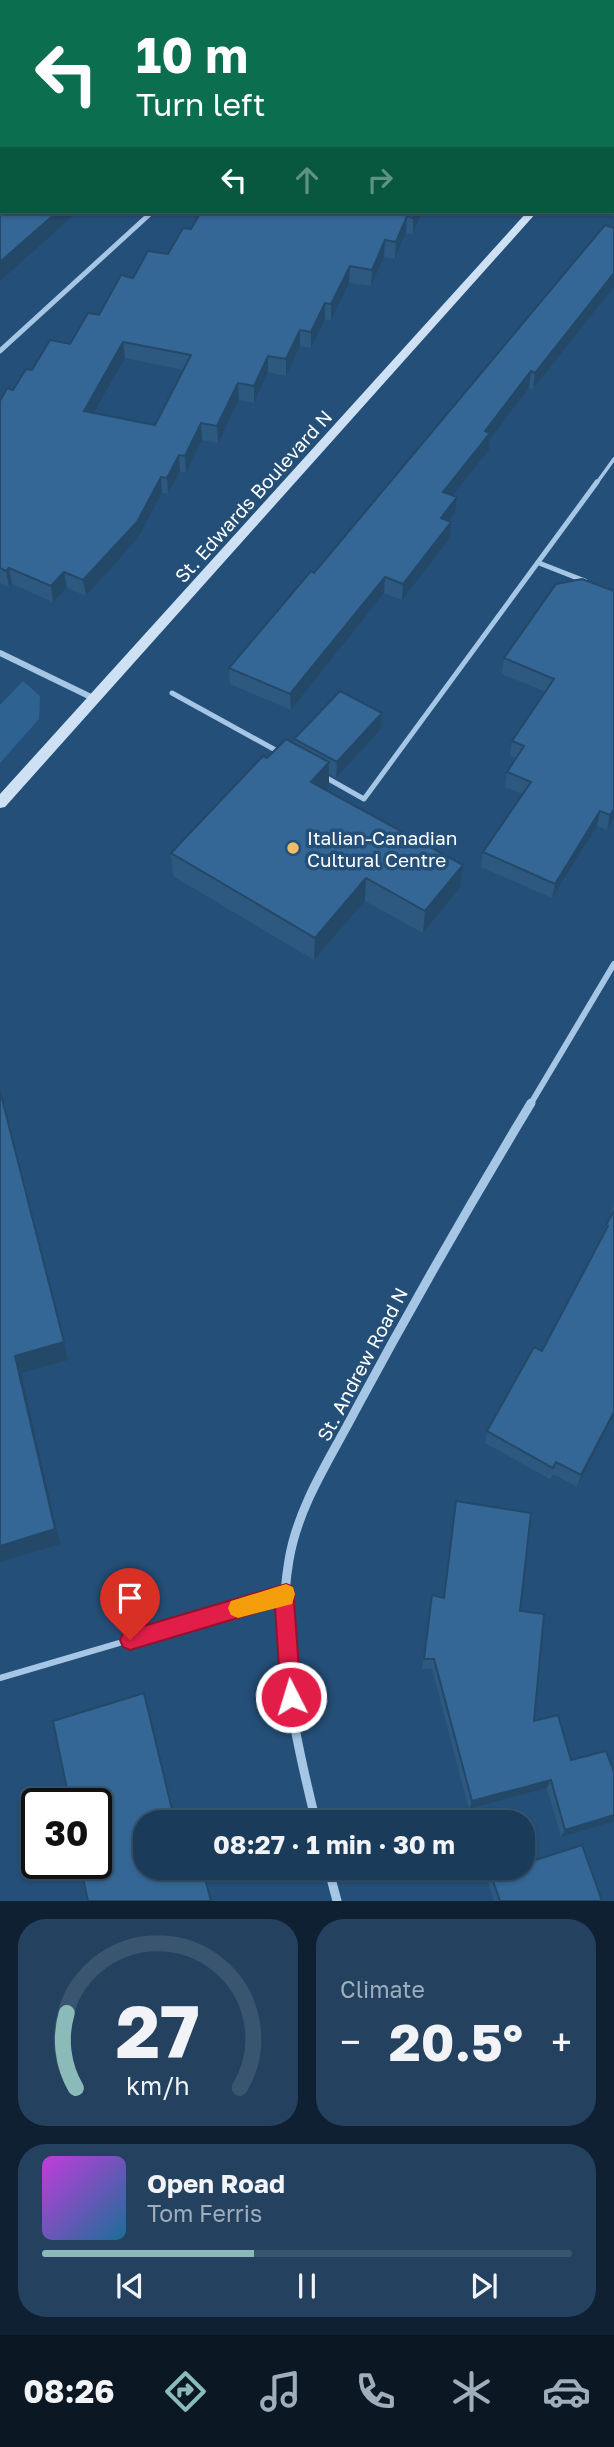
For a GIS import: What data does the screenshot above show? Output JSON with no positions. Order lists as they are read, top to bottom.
{
  "streets": {
    "street": ["St. Edwards Boulevard N", "St. Andrew Road N"]
  },
  "places": ["Italian-Canadian Cultural Centre"],
  "page": {
    "turn": ["10 m", "Turn left"],
    "limit": "30",
    "trip": "08:27 · 1 min · 30 m",
    "tile": "Climate",
    "heat": ["−", "20.5°", "+"],
    "song": ["Open Road", "Tom Ferris"],
    "tabs": "08:26",
    "gauge": ["27", "km/h"]
  }
}
